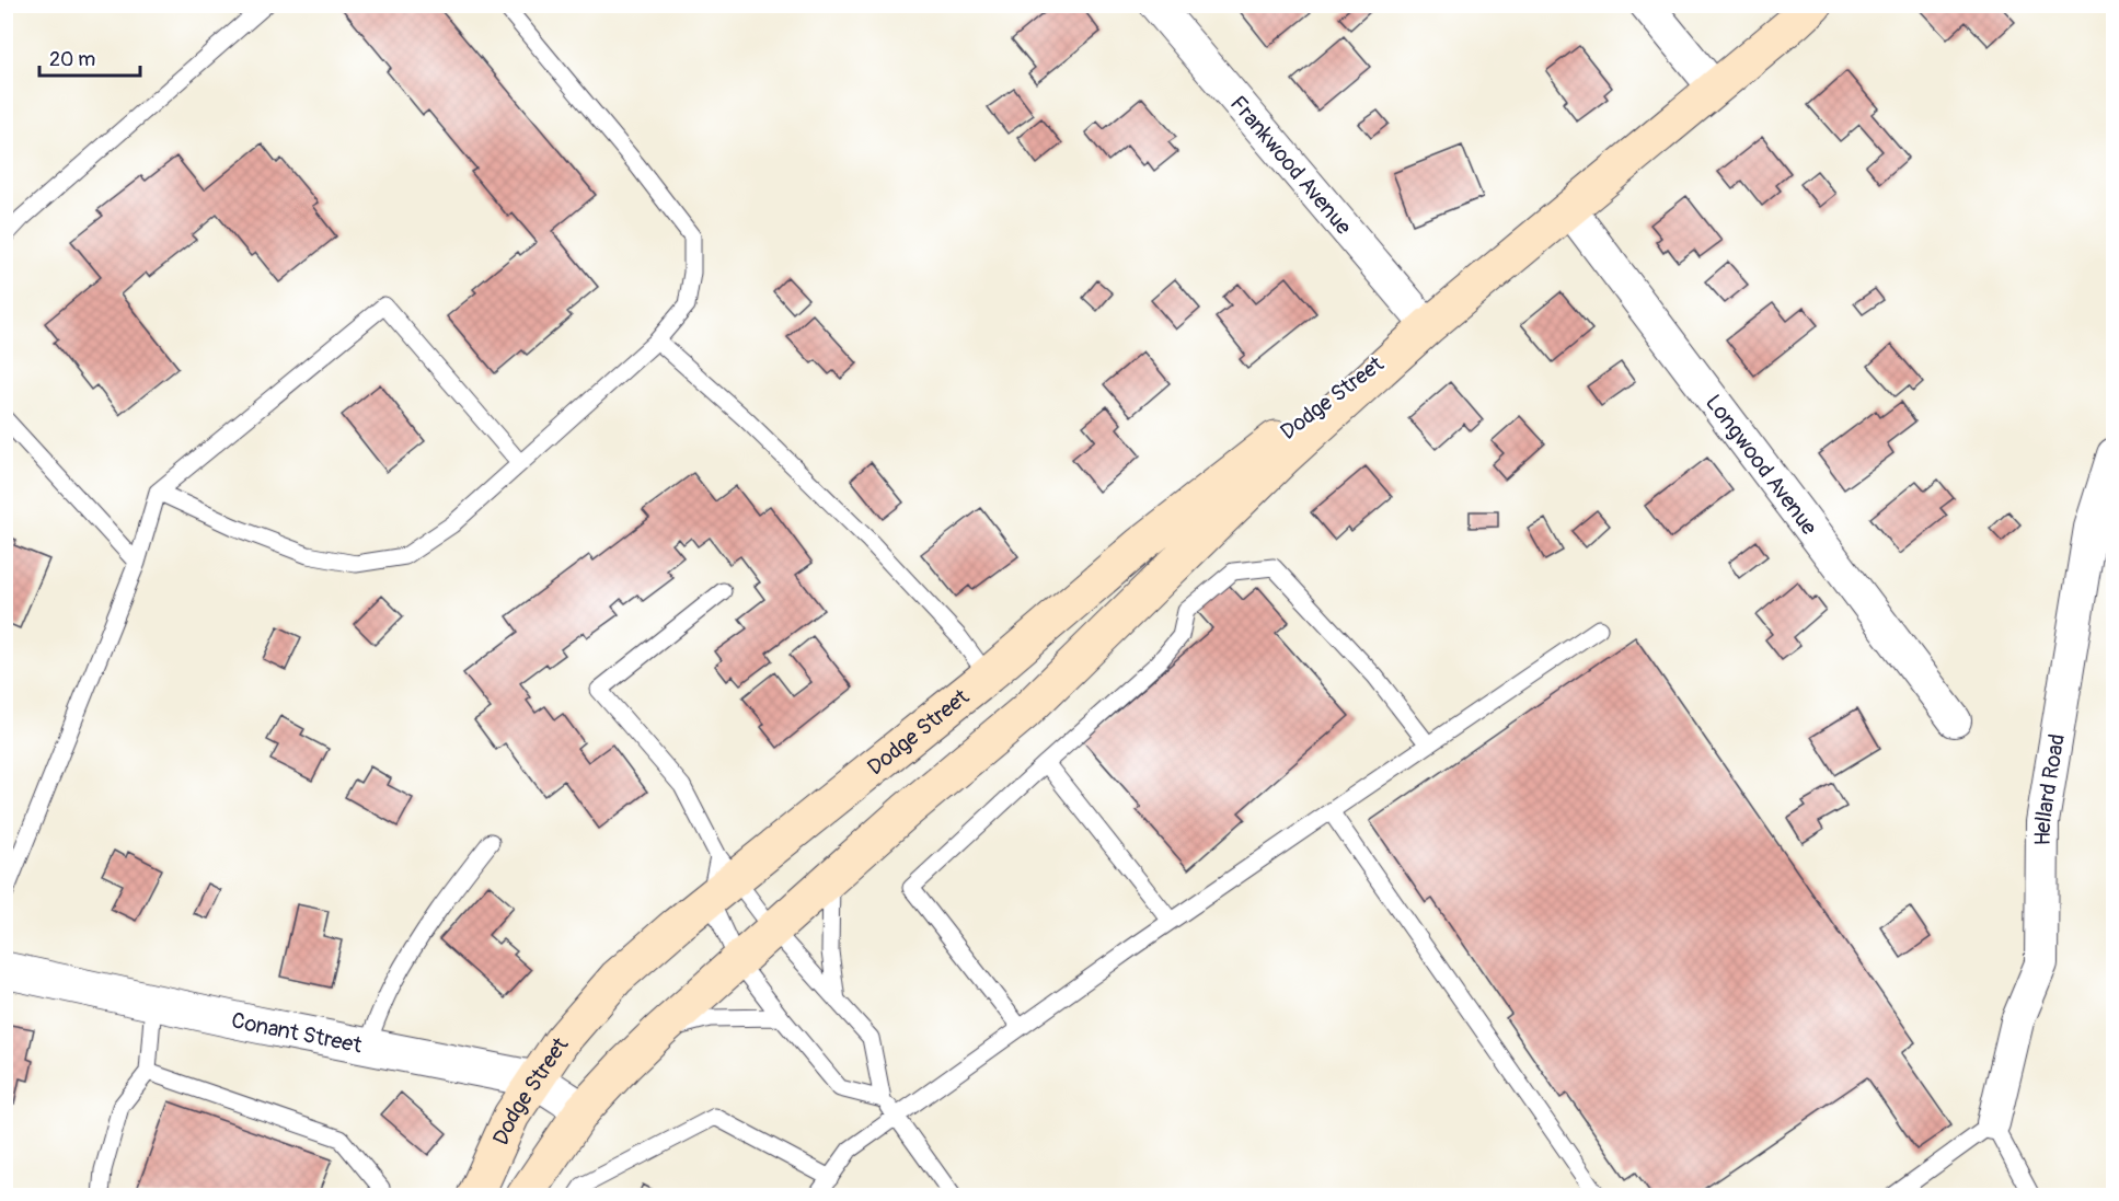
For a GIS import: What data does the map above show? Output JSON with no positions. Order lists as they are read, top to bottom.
{
  "streets": {
    "main road": ["Dodge Street"],
    "street": [
      "Frankwood Avenue",
      "Longwood Avenue",
      "Hellard Road",
      "Conant Street"
    ]
  },
  "crossings": [
    ["Frankwood Avenue", "Dodge Street"],
    ["Dodge Street", "Longwood Avenue"],
    ["Dodge Street", "Conant Street"]
  ],
  "scale_bar": "20 m"
}
